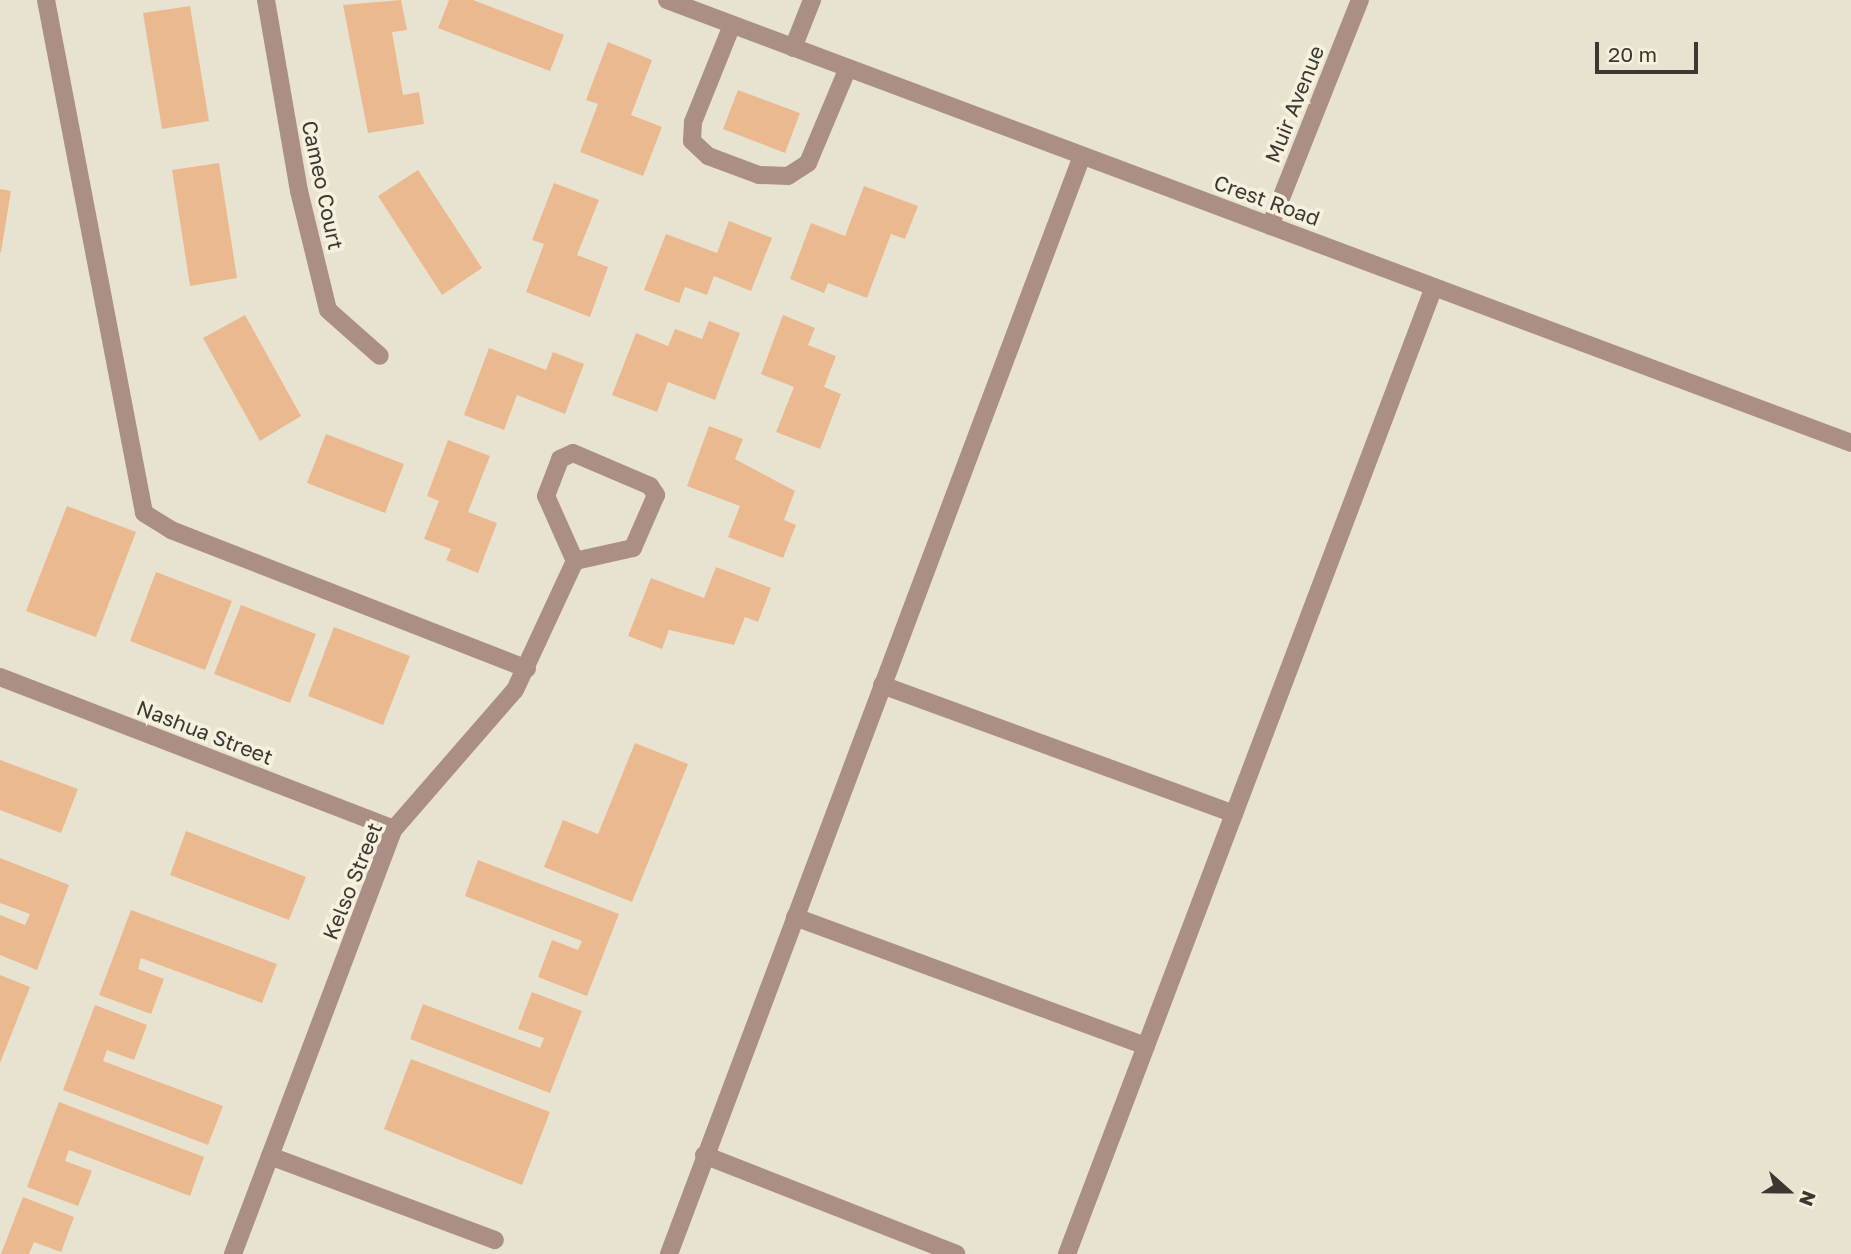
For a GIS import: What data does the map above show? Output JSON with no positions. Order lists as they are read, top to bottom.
{
  "streets": {
    "street": [
      "Muir Avenue",
      "Cameo Court",
      "Crest Road",
      "Nashua Street",
      "Kelso Street"
    ]
  },
  "crossings": [
    ["Muir Avenue", "Crest Road"],
    ["Nashua Street", "Kelso Street"]
  ],
  "scale_bar": "20 m",
  "north": "right"
}
